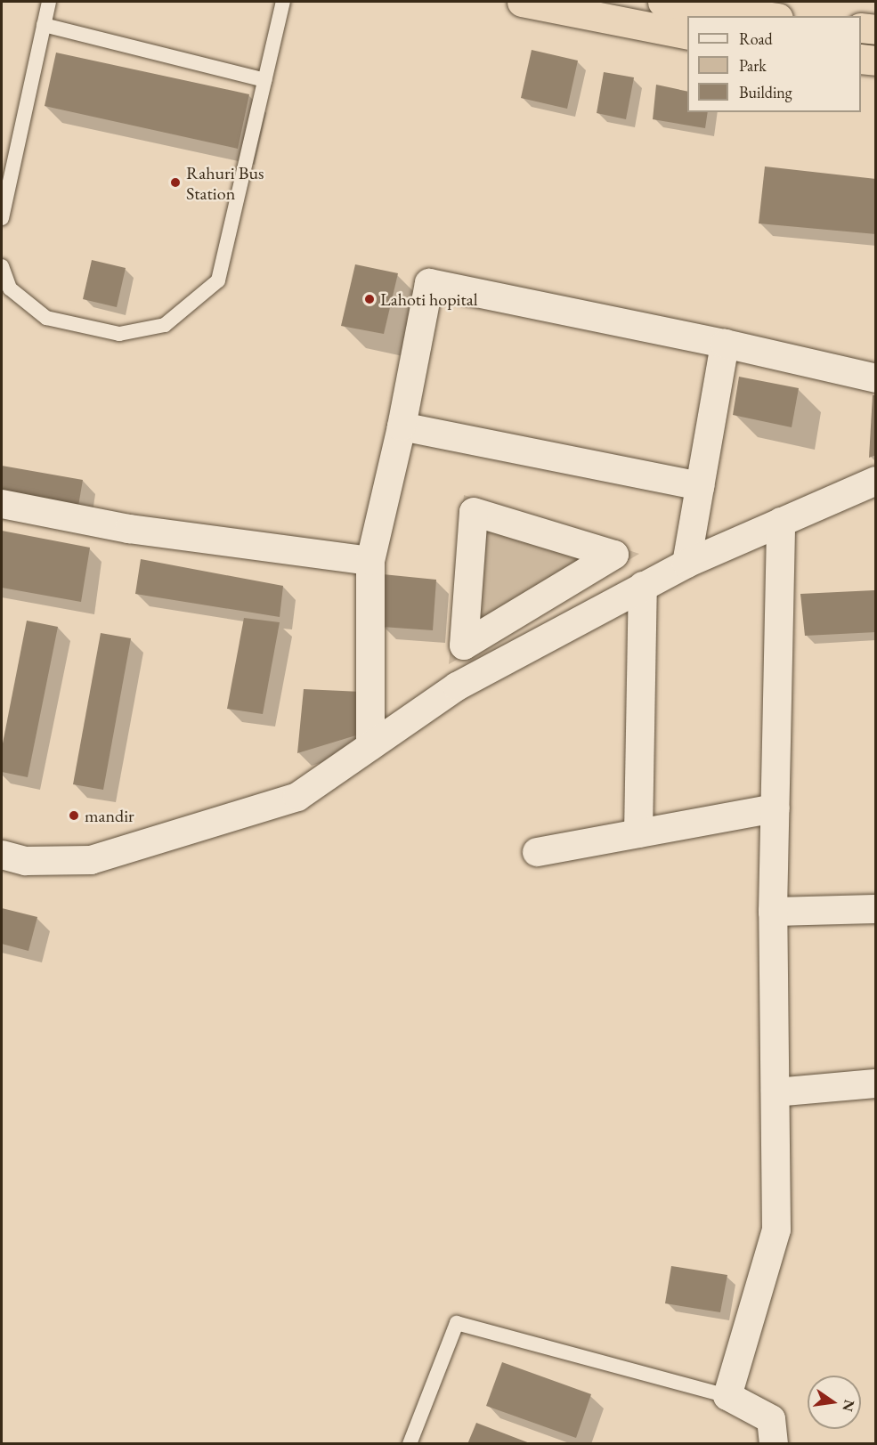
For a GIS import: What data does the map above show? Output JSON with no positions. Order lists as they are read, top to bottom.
{
  "places": ["Rahuri Bus Station", "Lahoti hopital", "mandir"],
  "legend": ["Road", "Park", "Building"],
  "north": "right"
}
